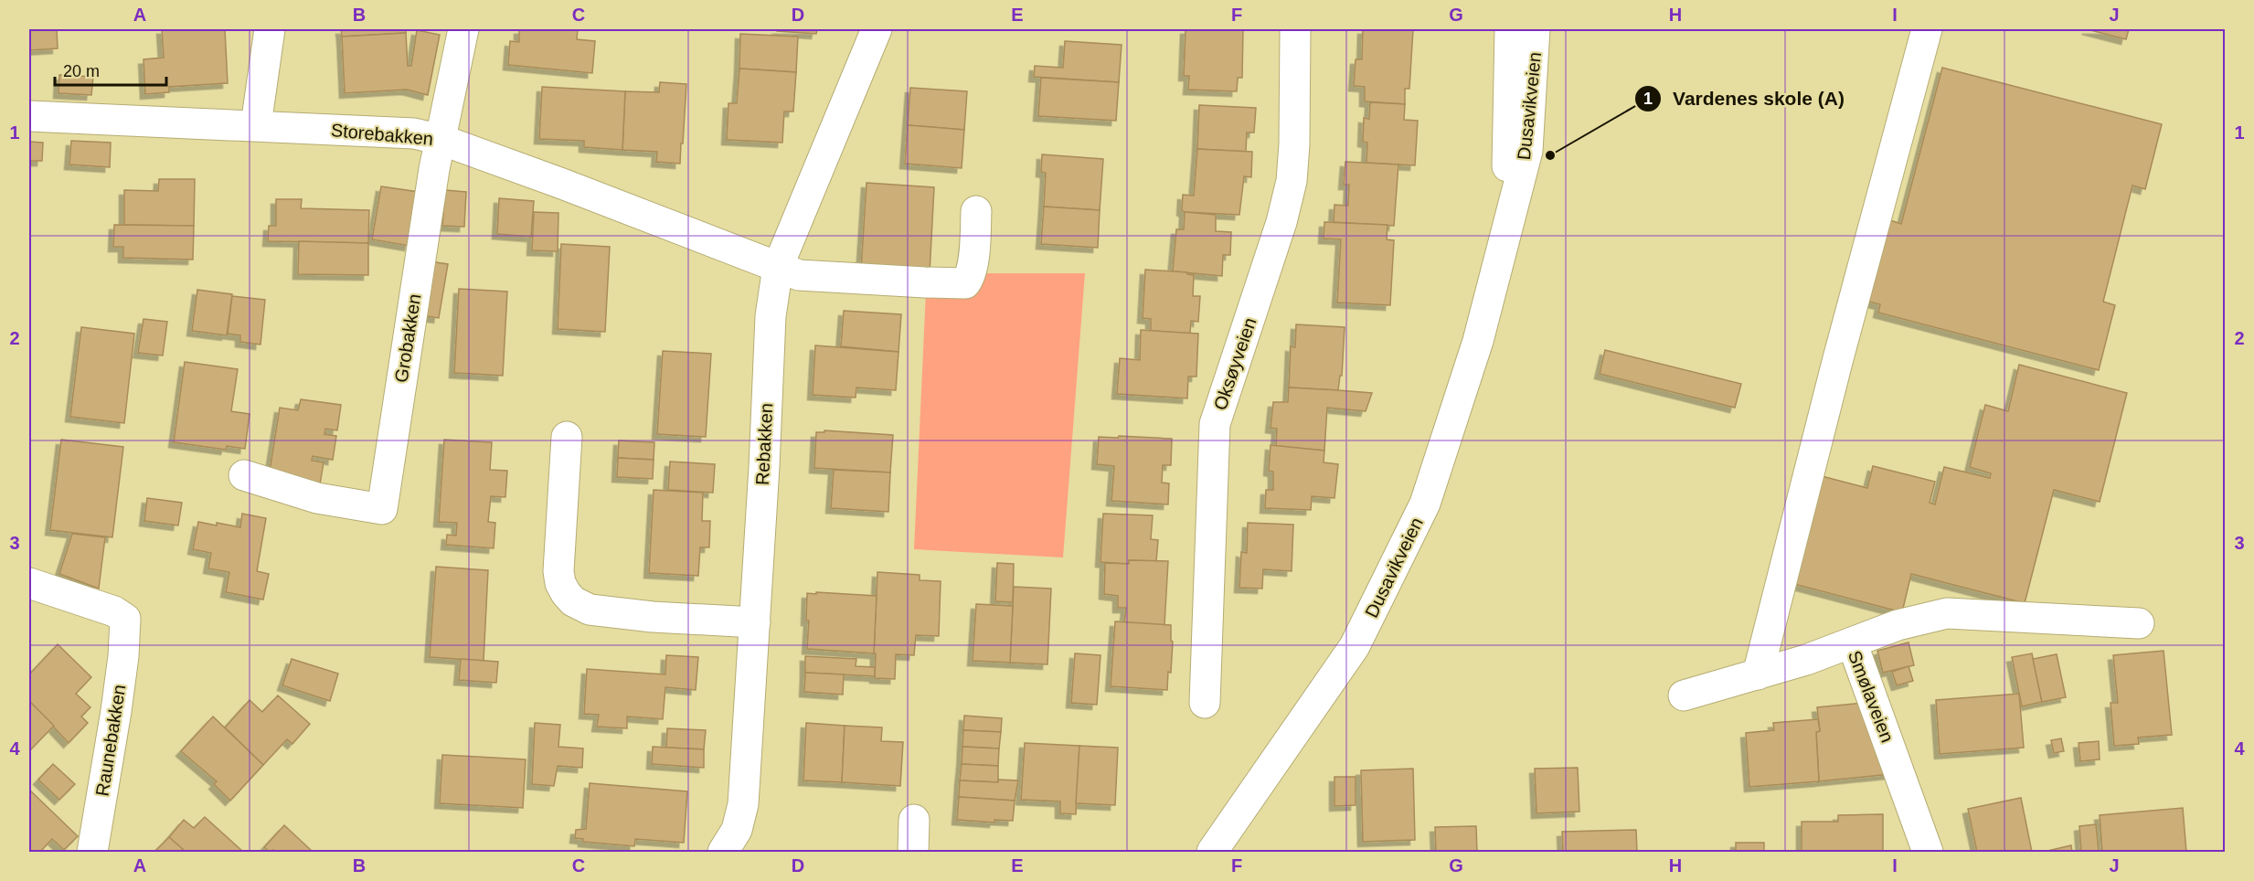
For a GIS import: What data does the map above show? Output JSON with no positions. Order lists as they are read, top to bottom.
{
  "streets": {
    "street": [
      "Dusavikveien",
      "Storebakken",
      "Grobakken",
      "Oksøyveien",
      "Rebakken",
      "Smølaveien",
      "Raunebakken"
    ]
  },
  "crossings": [
    ["Storebakken", "Grobakken"],
    ["Storebakken", "Rebakken"]
  ],
  "places": ["Vardenes skole (A)"],
  "scale_bar": "20 m",
  "grid": {
    "columns": [
      "A",
      "B",
      "C",
      "D",
      "E",
      "F",
      "G",
      "H",
      "I",
      "J"
    ],
    "rows": [
      "1",
      "2",
      "3",
      "4"
    ]
  }
}
